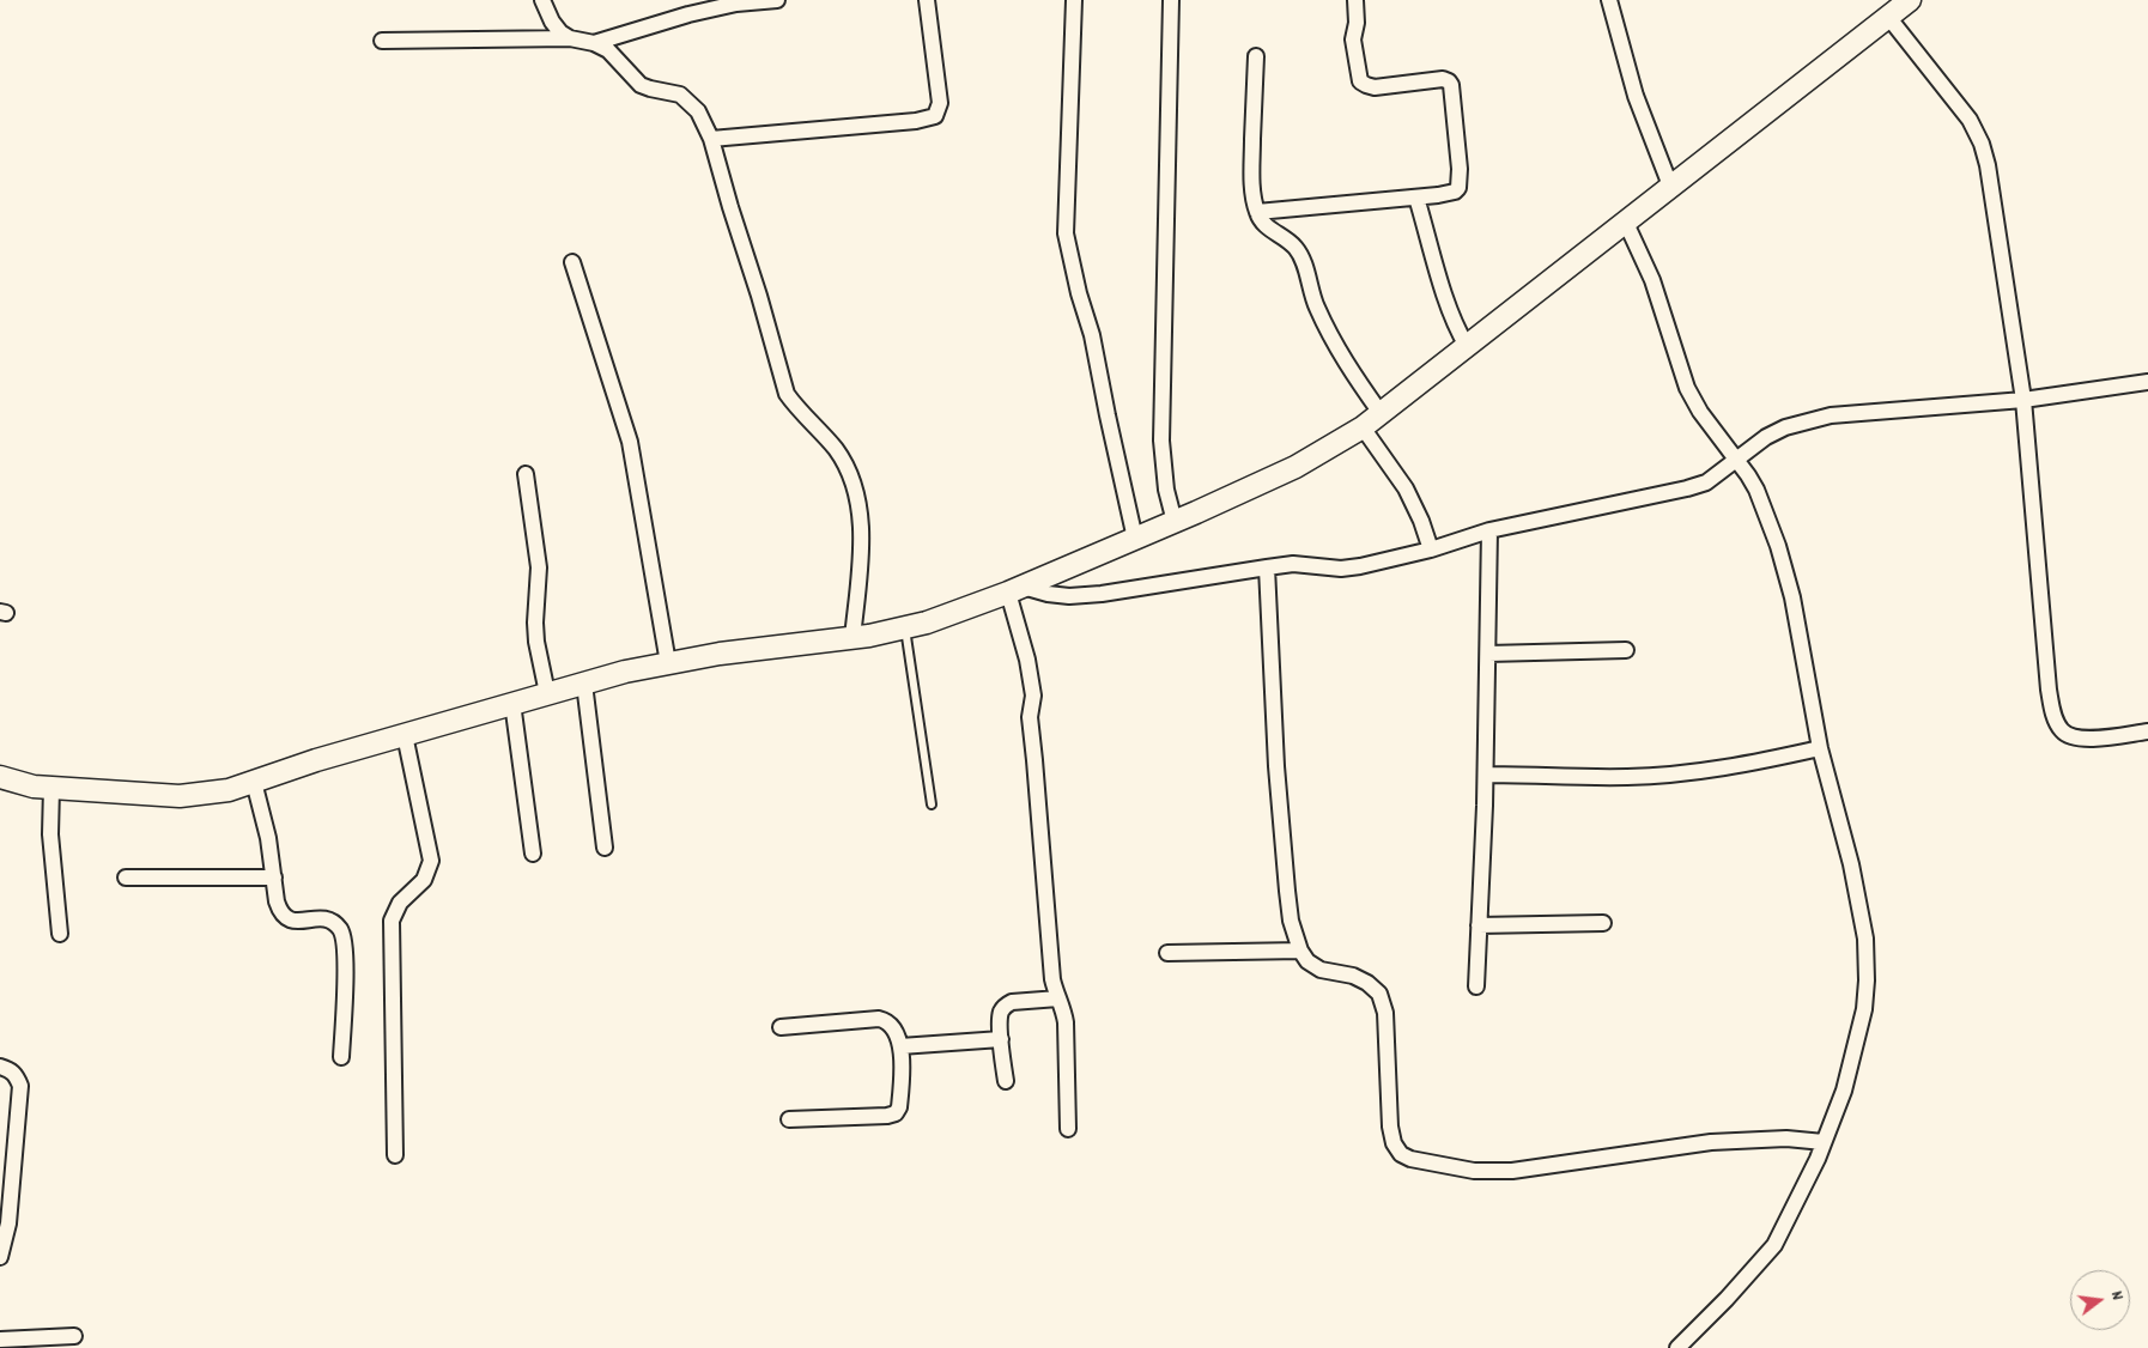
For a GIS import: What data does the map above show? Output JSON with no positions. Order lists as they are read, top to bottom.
{
  "north": "right"
}
